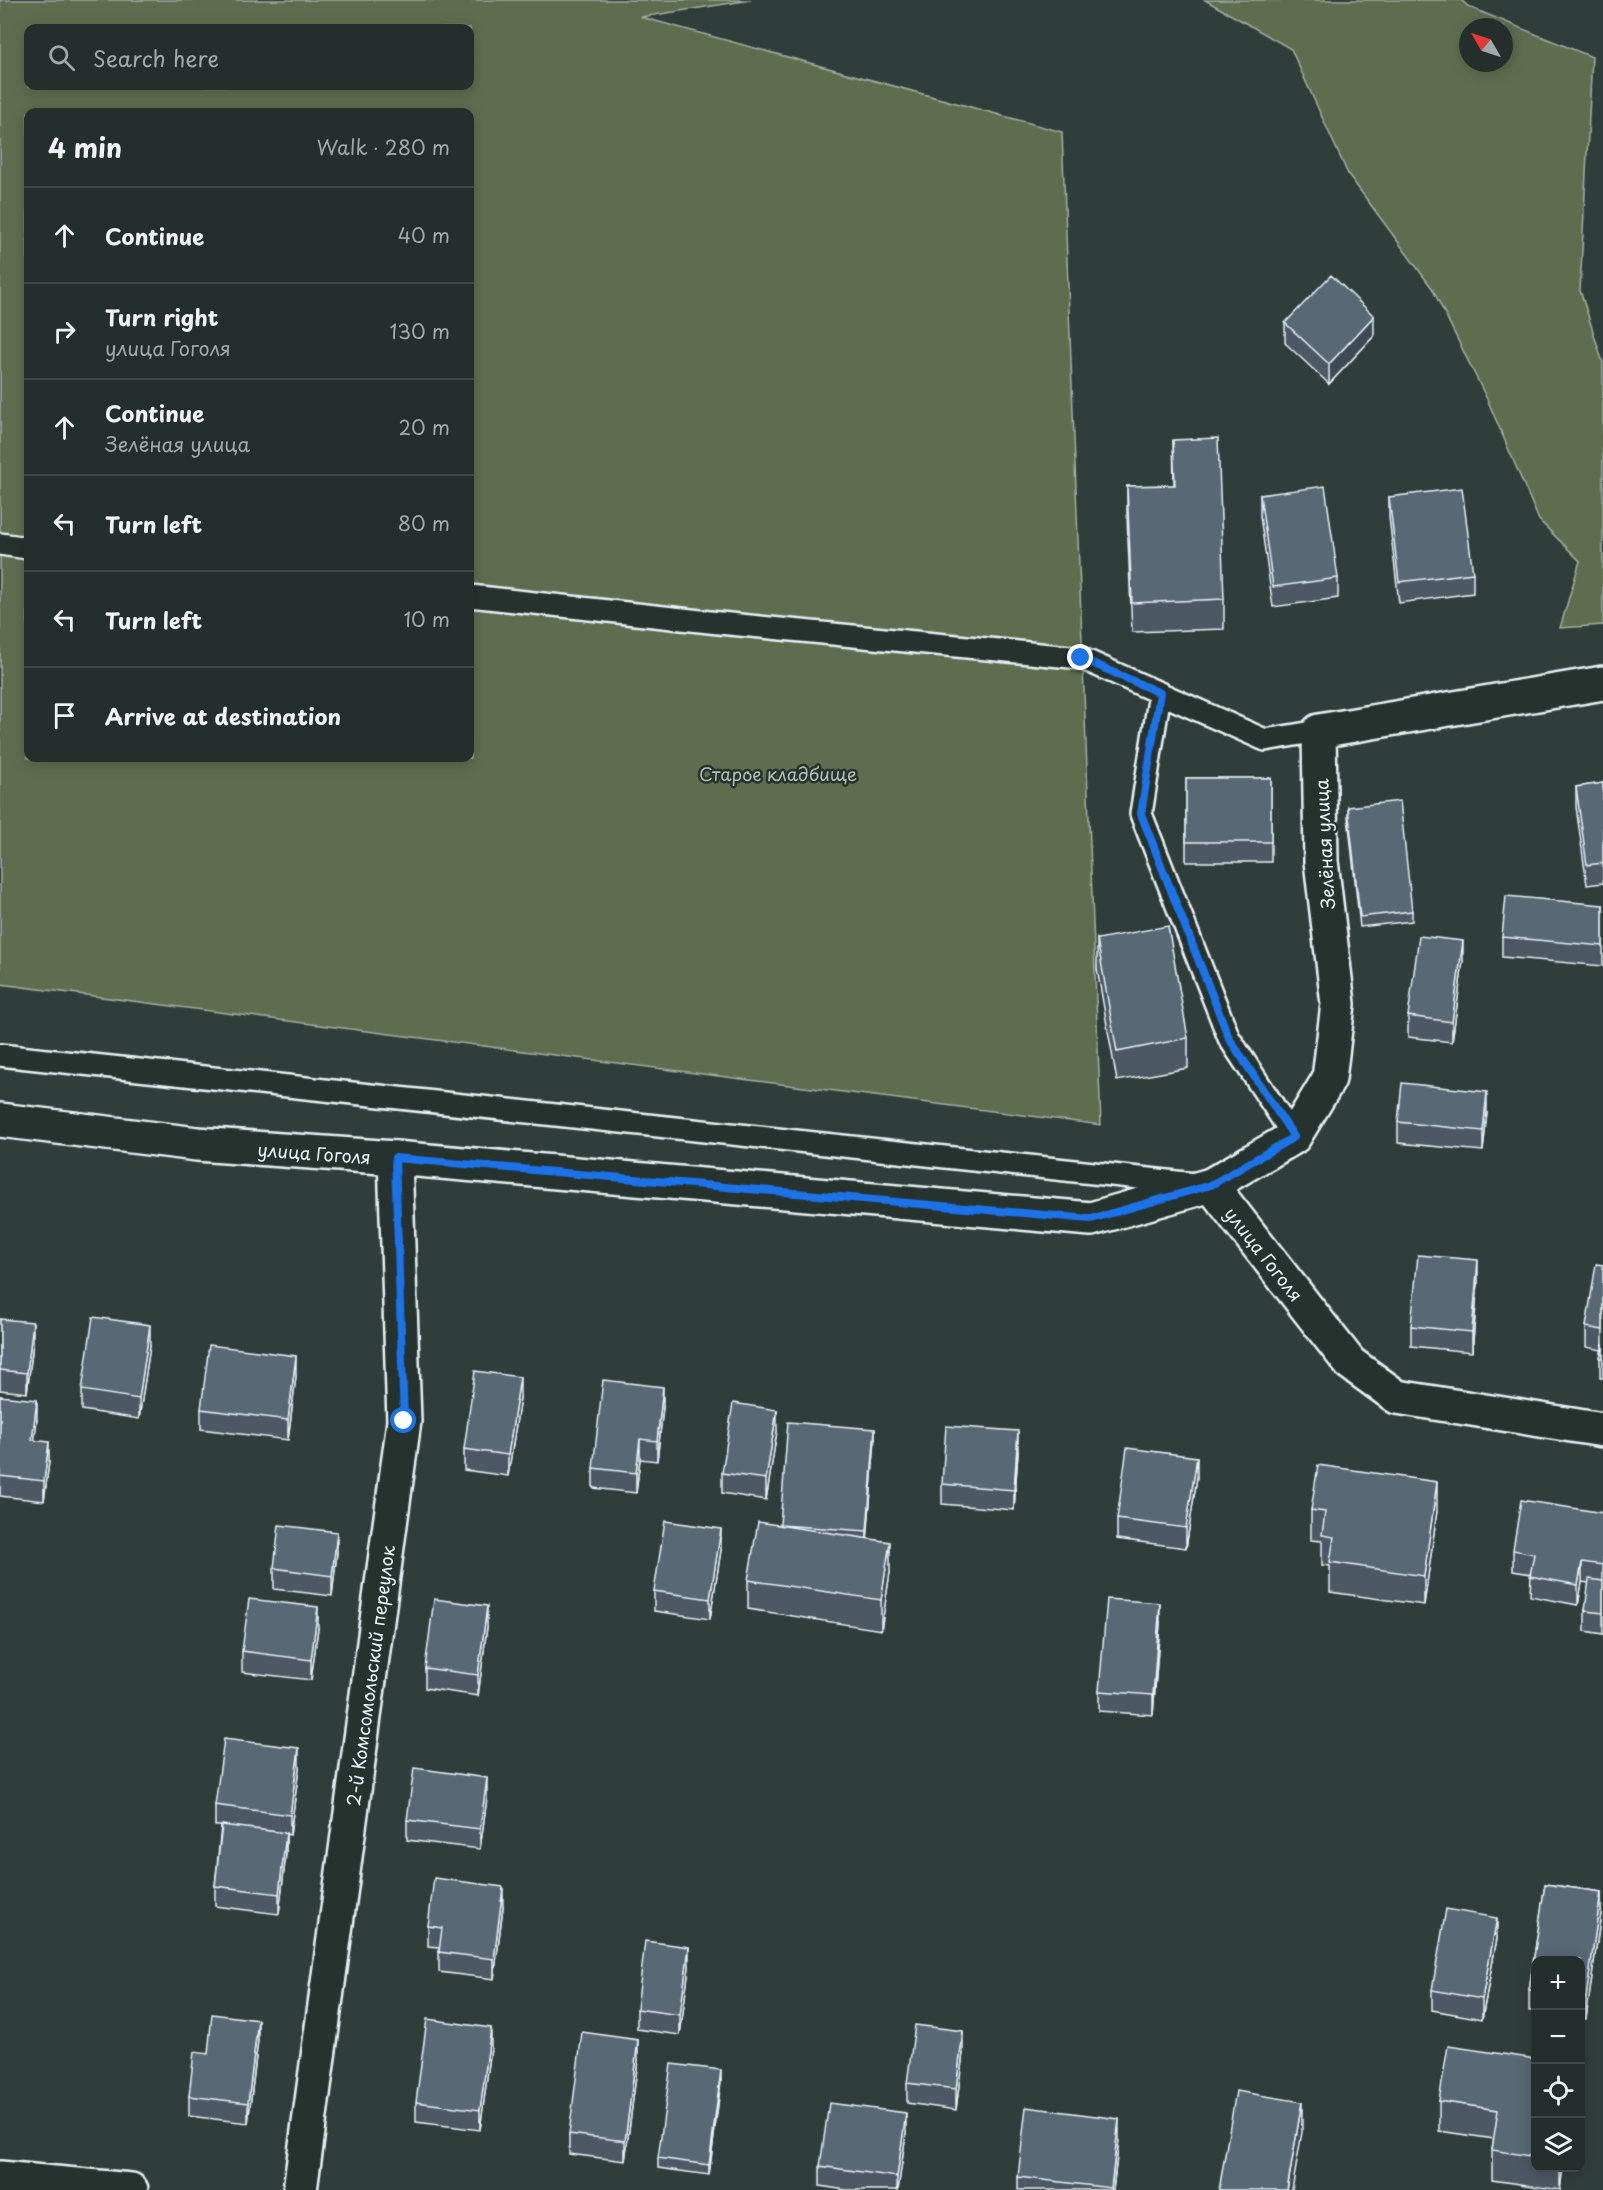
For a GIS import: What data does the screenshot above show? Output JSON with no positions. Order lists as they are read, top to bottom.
{
  "streets": {
    "street": ["Зелёная улица", "улица Гоголя", "2-й Комсомольский переулок"]
  },
  "crossings": [
    ["Зелёная улица", "улица Гоголя"],
    ["улица Гоголя", "2-й Комсомольский переулок"]
  ],
  "parks": ["Старое кладбище"],
  "north": "top left",
  "page": {
    "search": "Search here",
    "heading": ["4 min", "Walk · 280 m"],
    "list": [
      ["Continue", "40 m"],
      ["Turn right", "улица Гоголя", "130 m"],
      ["Continue", "Зелёная улица", "20 m"],
      ["Turn left", "80 m"],
      ["Turn left", "10 m"],
      "Arrive at destination"
    ],
    "map_buttons": ["+", "−"]
  }
}
